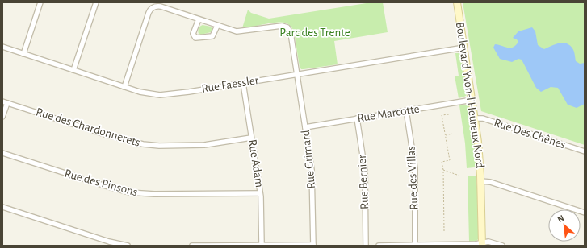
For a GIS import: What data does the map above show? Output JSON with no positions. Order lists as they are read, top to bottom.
{
  "streets": {
    "street": [
      "Rue Faessler",
      "Boulevard Yvon-l'Heureux Nord",
      "Rue Marcotte",
      "Rue des Chardonnerets",
      "Rue Des Chênes",
      "Rue Grimard",
      "Rue Adam",
      "Rue des Villas",
      "Rue Bernier",
      "Rue des Pinsons"
    ]
  },
  "crossings": [
    ["Rue Faessler", "Boulevard Yvon-l'Heureux Nord"],
    ["Rue Faessler", "Rue Grimard"],
    ["Rue Faessler", "Rue Adam"],
    ["Boulevard Yvon-l'Heureux Nord", "Rue Marcotte"],
    ["Boulevard Yvon-l'Heureux Nord", "Rue Des Chênes"],
    ["Rue Marcotte", "Rue Grimard"],
    ["Rue Marcotte", "Rue des Villas"],
    ["Rue Marcotte", "Rue Bernier"],
    ["Rue des Chardonnerets", "Rue Adam"],
    ["Rue Adam", "Rue des Pinsons"]
  ],
  "parks": ["Parc des Trente"],
  "north": "top left"
}
